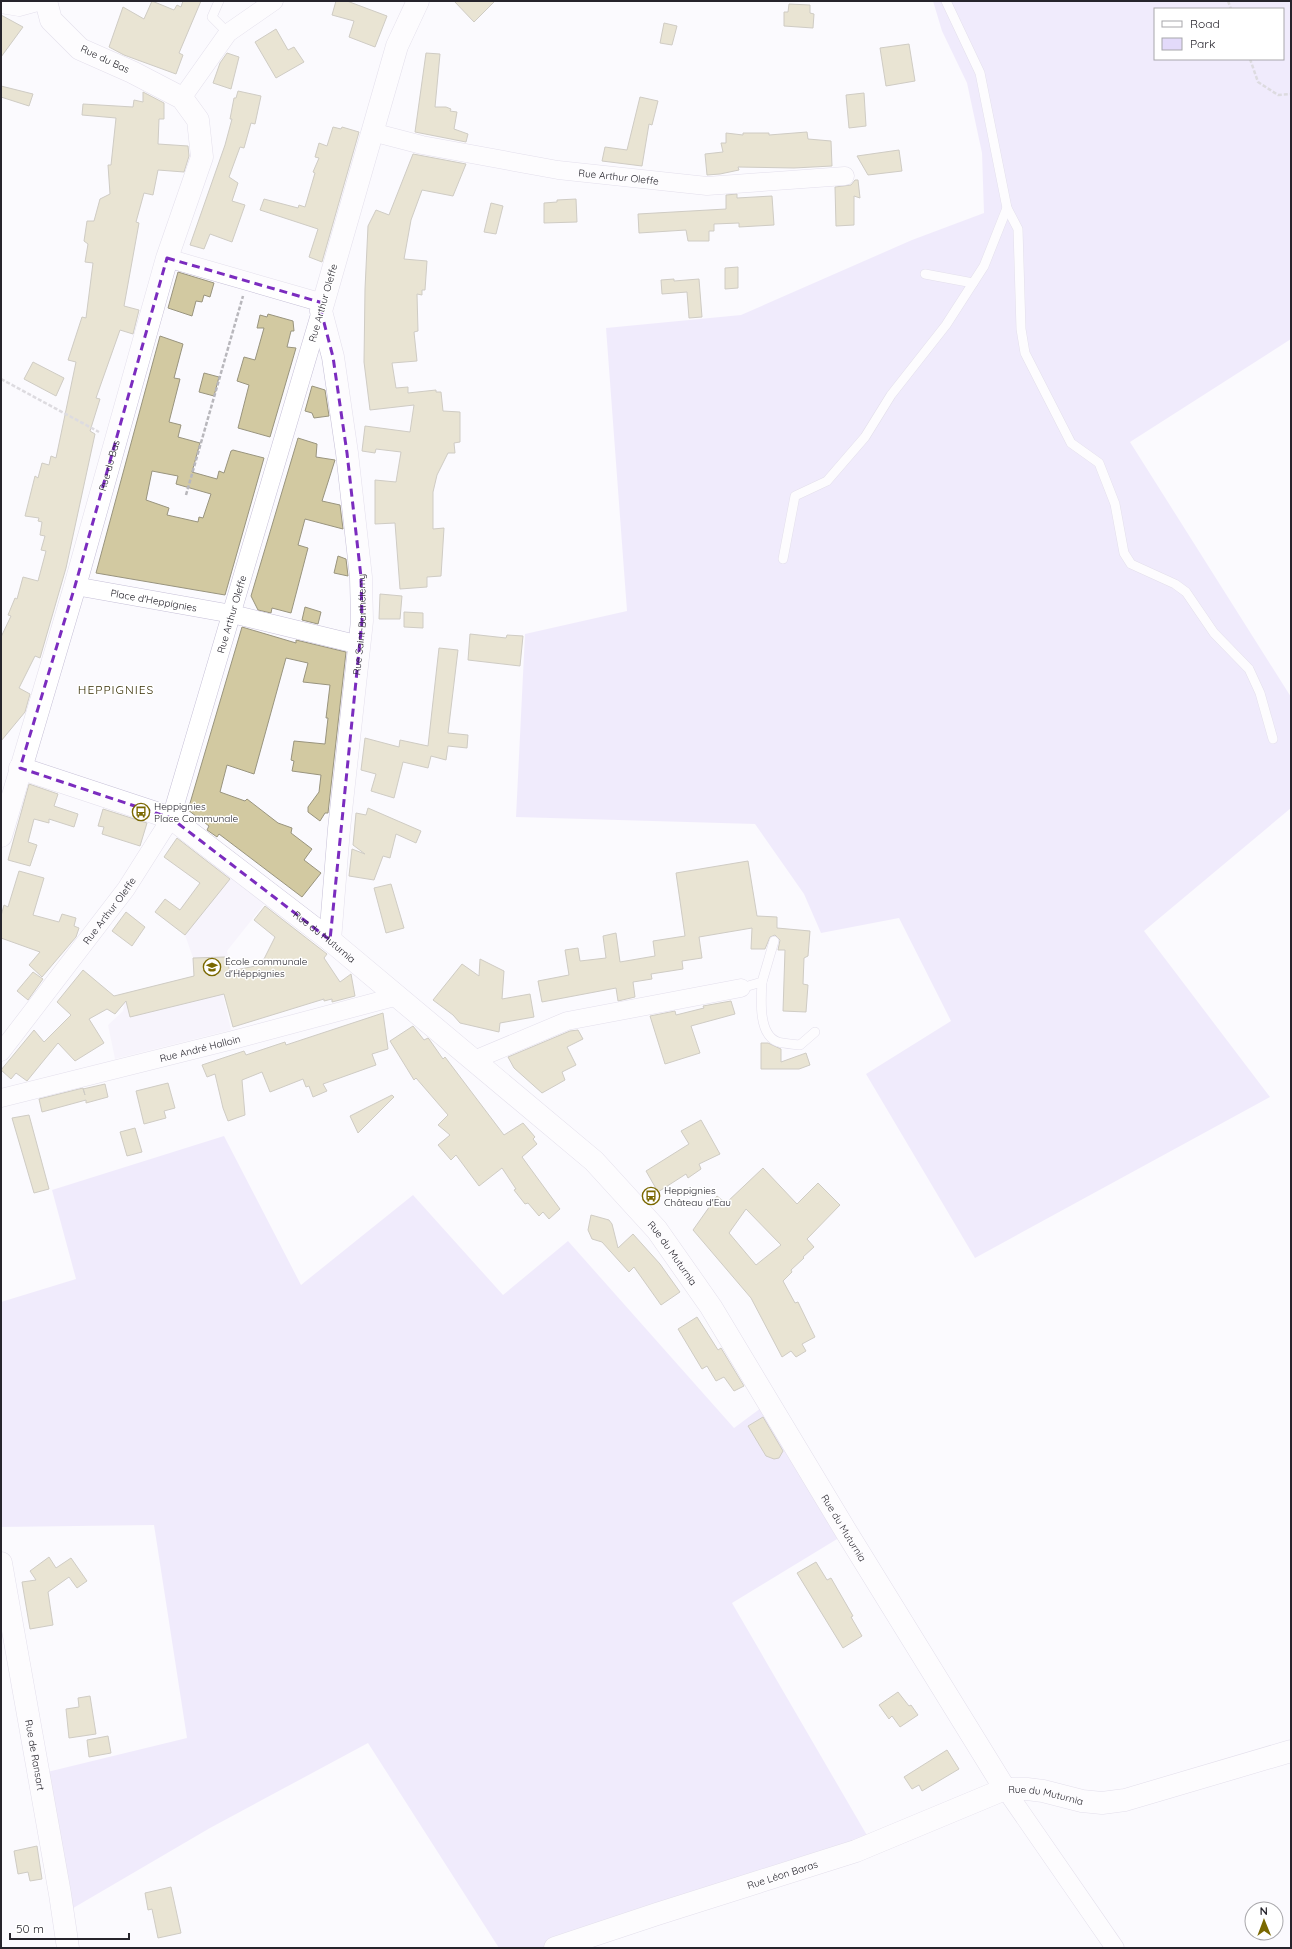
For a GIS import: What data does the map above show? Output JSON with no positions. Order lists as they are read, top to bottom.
{
  "streets": {
    "street": [
      "Rue du Bas",
      "Rue Arthur Oleffe",
      "Place d'Heppignies",
      "Rue Saint-Barthélemy",
      "Rue du Muturnia",
      "Rue André Halloin",
      "Rue de Ransart",
      "Rue Léon Baras"
    ]
  },
  "crossings": [
    ["Rue du Bas", "Place d'Heppignies"],
    ["Rue Arthur Oleffe", "Place d'Heppignies"],
    ["Rue Arthur Oleffe", "Rue Saint-Barthélemy"],
    ["Rue Arthur Oleffe", "Rue du Muturnia"],
    ["Place d'Heppignies", "Rue Saint-Barthélemy"],
    ["Rue Saint-Barthélemy", "Rue du Muturnia"],
    ["Rue du Muturnia", "Rue André Halloin"],
    ["Rue du Muturnia", "Rue Léon Baras"]
  ],
  "districts": ["HEPPIGNIES"],
  "places": {
    "bus stop": ["Heppignies Place Communale", "Heppignies Château d'Eau"],
    "school or university": ["École communale d'Héppignies"]
  },
  "legend": ["Road", "Park"],
  "scale_bar": "50 m",
  "north": "top"
}
